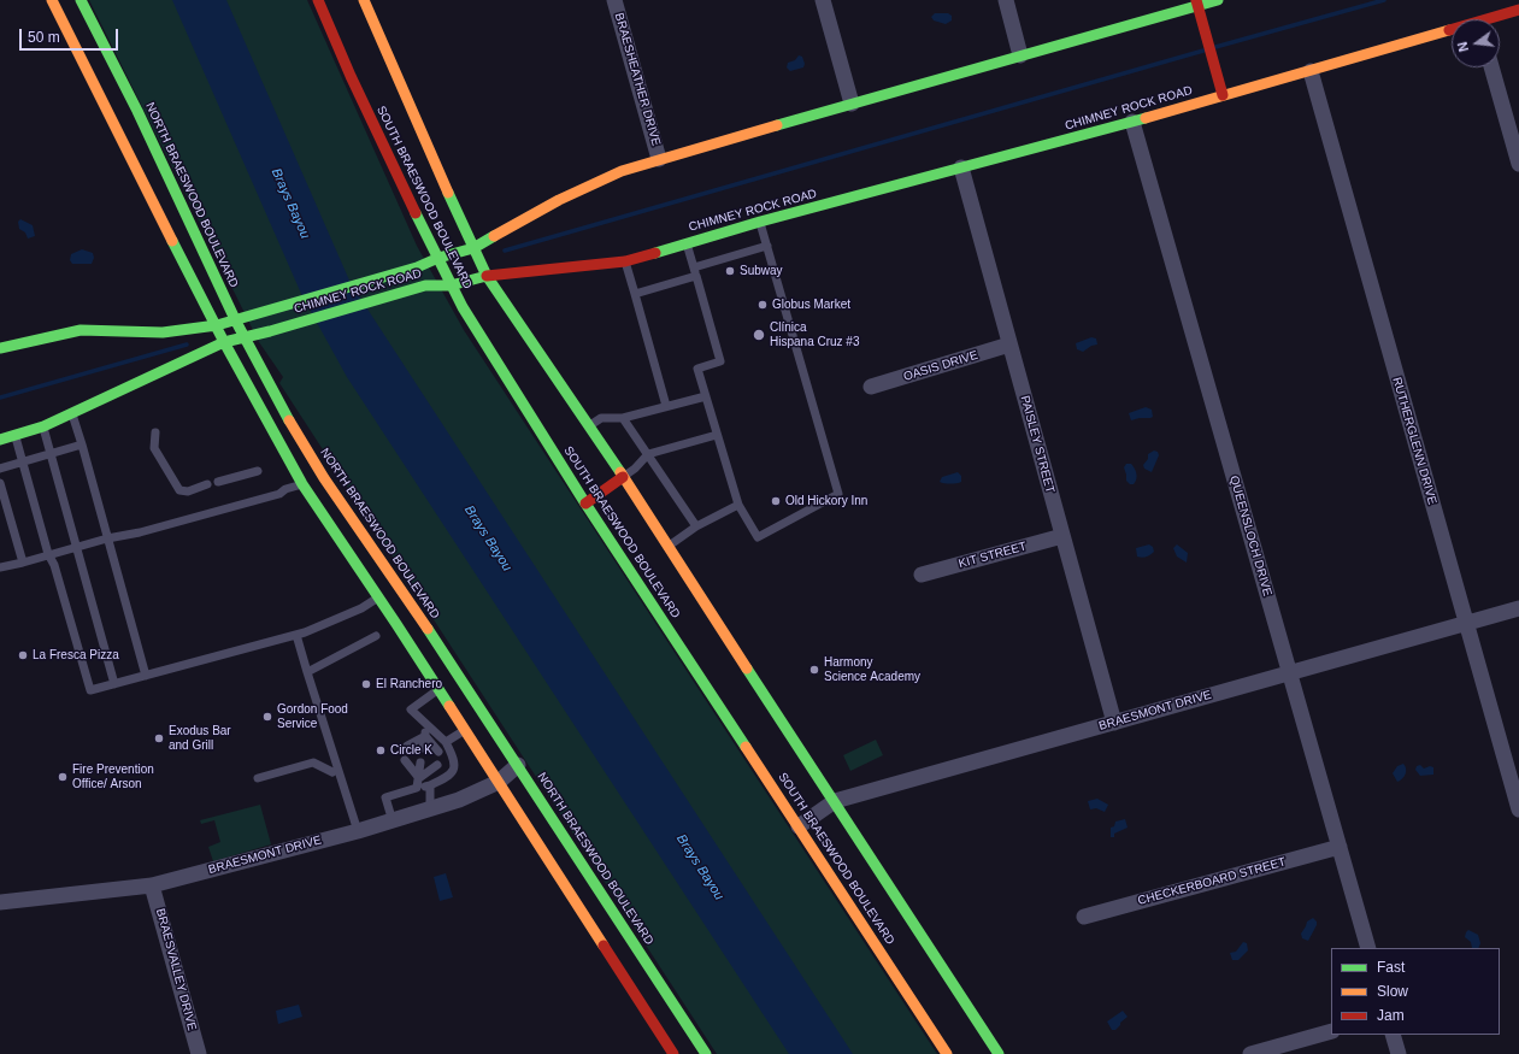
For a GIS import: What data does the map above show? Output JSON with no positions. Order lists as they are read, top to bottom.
{
  "streets": {
    "main road": ["CHIMNEY ROCK ROAD", "NORTH BRAESWOOD BOULEVARD", "SOUTH BRAESWOOD BOULEVARD"],
    "street": [
      "BRAESHEATHER DRIVE",
      "OASIS DRIVE",
      "RUTHERGLENN DRIVE",
      "PAISLEY STREET",
      "QUEENSLOCH DRIVE",
      "KIT STREET",
      "BRAESMONT DRIVE",
      "CHECKERBOARD STREET",
      "BRAESVALLEY DRIVE"
    ]
  },
  "crossings": [
    ["CHIMNEY ROCK ROAD", "NORTH BRAESWOOD BOULEVARD"],
    ["CHIMNEY ROCK ROAD", "SOUTH BRAESWOOD BOULEVARD"],
    ["CHIMNEY ROCK ROAD", "RUTHERGLENN DRIVE"],
    ["CHIMNEY ROCK ROAD", "PAISLEY STREET"],
    ["CHIMNEY ROCK ROAD", "QUEENSLOCH DRIVE"],
    ["NORTH BRAESWOOD BOULEVARD", "BRAESMONT DRIVE"],
    ["SOUTH BRAESWOOD BOULEVARD", "BRAESMONT DRIVE"],
    ["OASIS DRIVE", "PAISLEY STREET"],
    ["RUTHERGLENN DRIVE", "BRAESMONT DRIVE"],
    ["PAISLEY STREET", "KIT STREET"],
    ["PAISLEY STREET", "BRAESMONT DRIVE"],
    ["QUEENSLOCH DRIVE", "BRAESMONT DRIVE"],
    ["QUEENSLOCH DRIVE", "CHECKERBOARD STREET"],
    ["BRAESMONT DRIVE", "BRAESVALLEY DRIVE"]
  ],
  "water": ["Brays Bayou"],
  "places": [
    "Subway",
    "Globus Market",
    "Clínica Hispana Cruz #3",
    "Old Hickory Inn",
    "La Fresca Pizza",
    "Harmony Science Academy",
    "El Ranchero",
    "Gordon Food Service",
    "Exodus Bar and Grill",
    "Circle K",
    "Fire Prevention Office/ Arson"
  ],
  "legend": ["Fast", "Slow", "Jam"],
  "scale_bar": "50 m",
  "north": "left"
}
